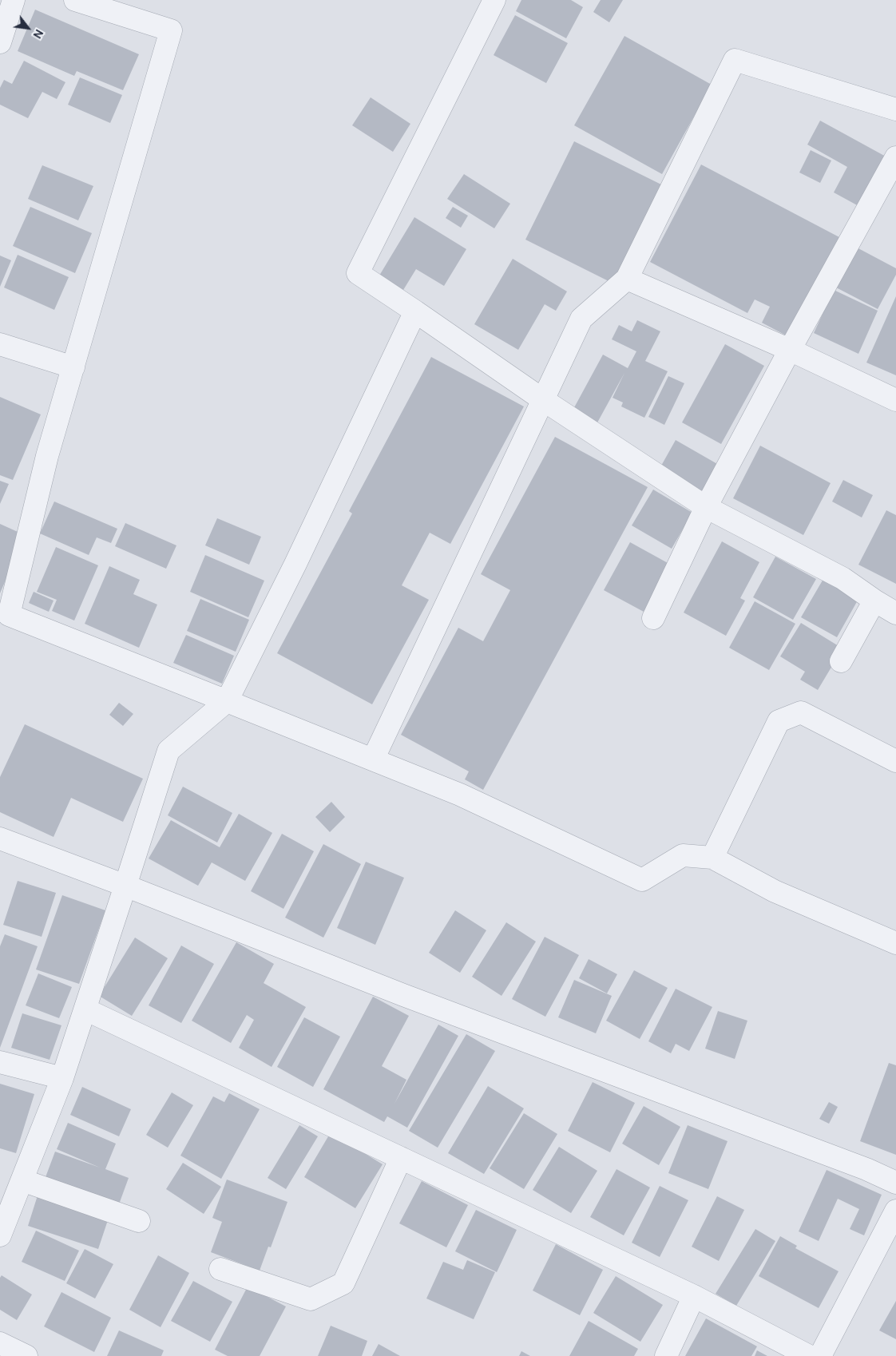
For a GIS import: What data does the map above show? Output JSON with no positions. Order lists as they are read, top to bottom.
{
  "north": "bottom right"
}
